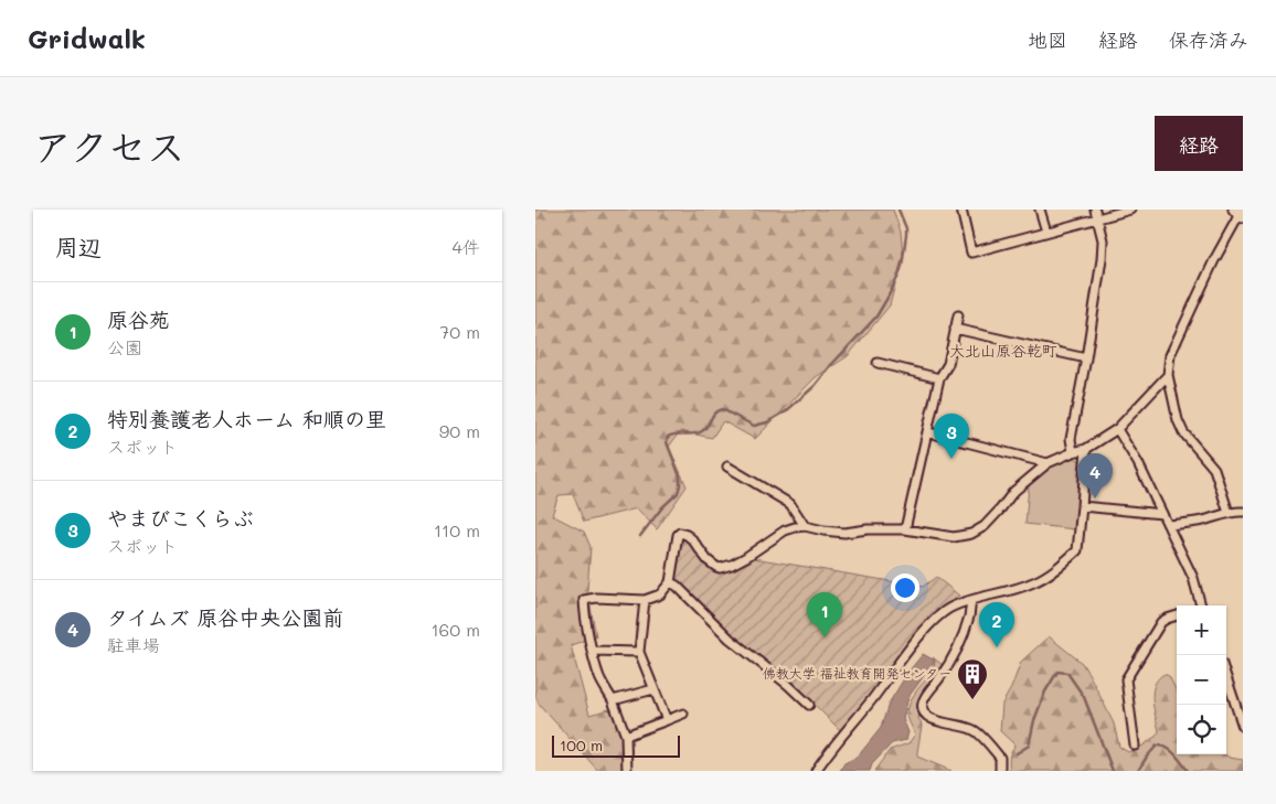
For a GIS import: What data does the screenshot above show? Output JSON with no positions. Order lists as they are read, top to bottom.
{
  "districts": ["大北山原谷乾町"],
  "places": {
    "building": ["佛教大学 福祉教育開発センター"]
  },
  "scale_bar": "100 m",
  "page": {
    "header": "Gridwalk",
    "nav": ["地図", "経路", "保存済み"],
    "title": "アクセス",
    "buttons": "経路",
    "heading": ["周辺", "4件"],
    "list": [
      {
        "mark": "1",
        "name": "原谷苑",
        "note": "公園",
        "value": "70 m"
      },
      {
        "mark": "2",
        "name": "特別養護老人ホーム 和順の里",
        "note": "スポット",
        "value": "90 m"
      },
      {
        "mark": "3",
        "name": "やまびこくらぶ",
        "note": "スポット",
        "value": "110 m"
      },
      {
        "mark": "4",
        "name": "タイムズ 原谷中央公園前",
        "note": "駐車場",
        "value": "160 m"
      }
    ],
    "pins": [
      "3",
      "4",
      "1",
      "2"
    ],
    "map_buttons": ["+", "−"],
    "scale": "100 m"
  }
}
